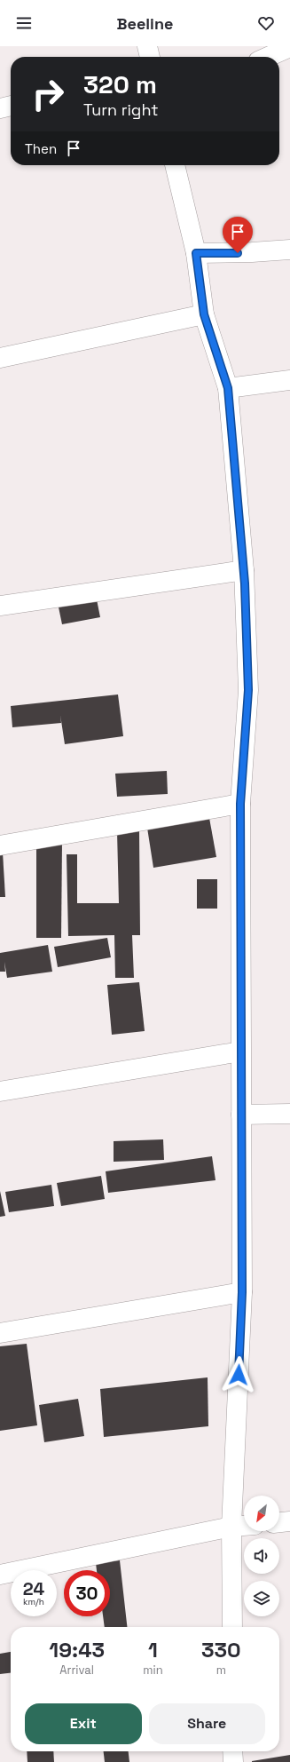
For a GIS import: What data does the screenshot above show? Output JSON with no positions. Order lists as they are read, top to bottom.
{
  "north": "bottom left",
  "page": {
    "header": "Beeline",
    "turn": ["320 m", "Turn right"],
    "then": "Then",
    "speed": "24 km/h",
    "limit": "30",
    "eta": [
      "19:43",
      "Arrival",
      "1",
      "min",
      "330",
      "m"
    ],
    "buttons": ["Exit", "Share"]
  }
}
